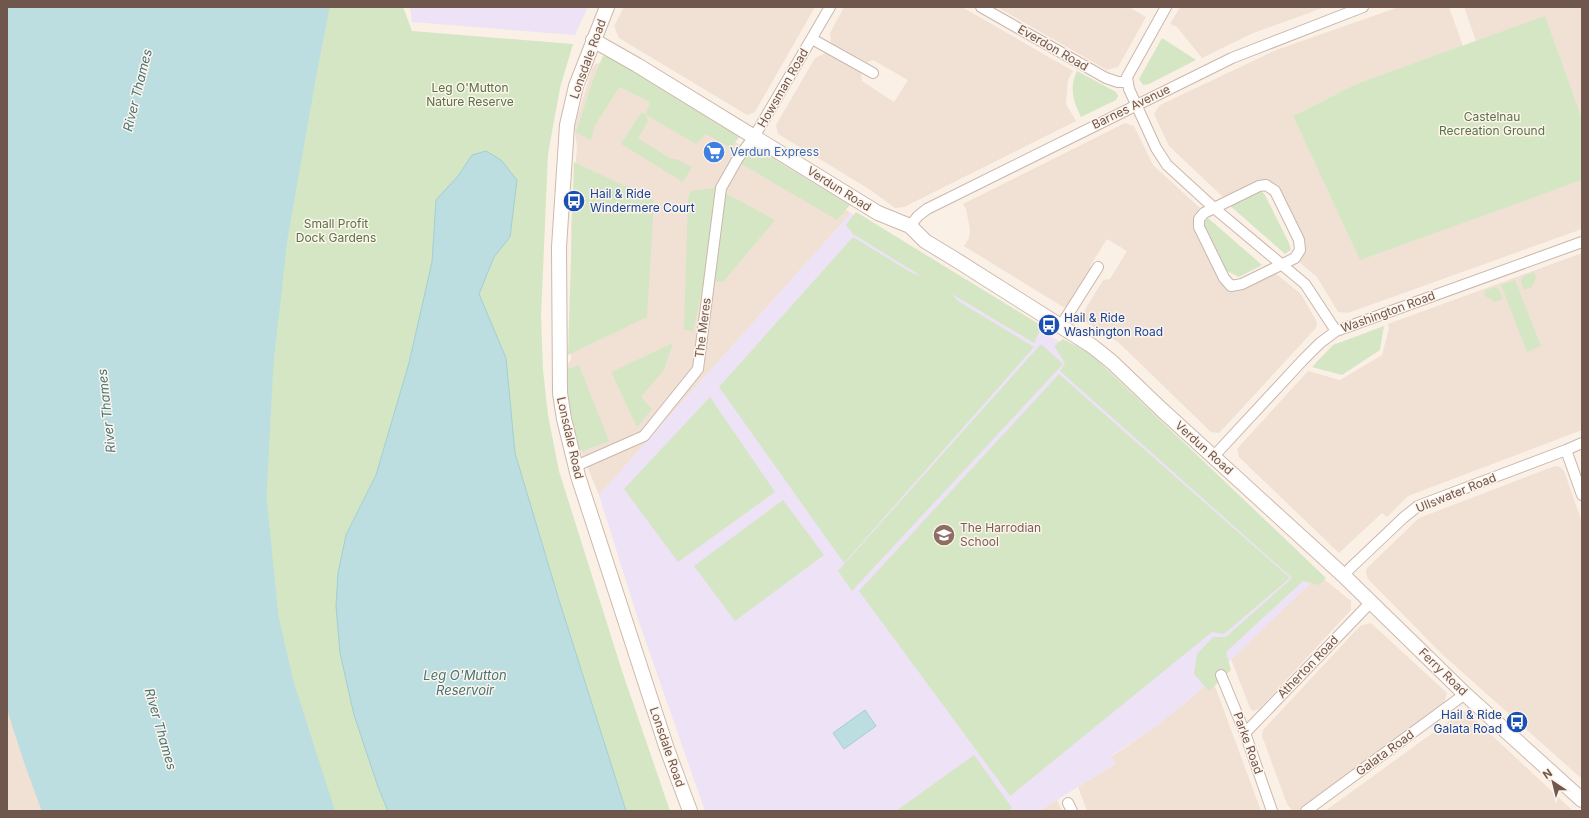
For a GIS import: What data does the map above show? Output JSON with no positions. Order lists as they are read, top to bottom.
{
  "streets": {
    "street": [
      "Everdon Road",
      "Lonsdale Road",
      "Howsman Road",
      "Barnes Avenue",
      "Verdun Road",
      "Washington Road",
      "The Meres",
      "Ullswater Road",
      "Atherton Road",
      "Ferry Road",
      "Parke Road",
      "Galata Road"
    ]
  },
  "crossings": [
    ["Lonsdale Road", "Verdun Road"],
    ["Lonsdale Road", "The Meres"],
    ["Howsman Road", "Verdun Road"],
    ["Howsman Road", "The Meres"],
    ["Barnes Avenue", "Verdun Road"],
    ["Verdun Road", "Washington Road"],
    ["Verdun Road", "The Meres"],
    ["Verdun Road", "Ullswater Road"],
    ["Verdun Road", "Ferry Road"],
    ["Ullswater Road", "Ferry Road"],
    ["Atherton Road", "Ferry Road"],
    ["Atherton Road", "Parke Road"],
    ["Ferry Road", "Galata Road"]
  ],
  "water": ["River Thames", "Leg O'Mutton Reservoir"],
  "parks": ["Leg O'Mutton Nature Reserve", "Castelnau Recreation Ground", "Small Profit Dock Gardens"],
  "places": {
    "supermarket": ["Verdun Express"],
    "bus stop": ["Hail & Ride Windermere Court", "Hail & Ride Washington Road", "Hail & Ride Galata Road"],
    "school or university": ["The Harrodian School"]
  },
  "north": "top left"
}
